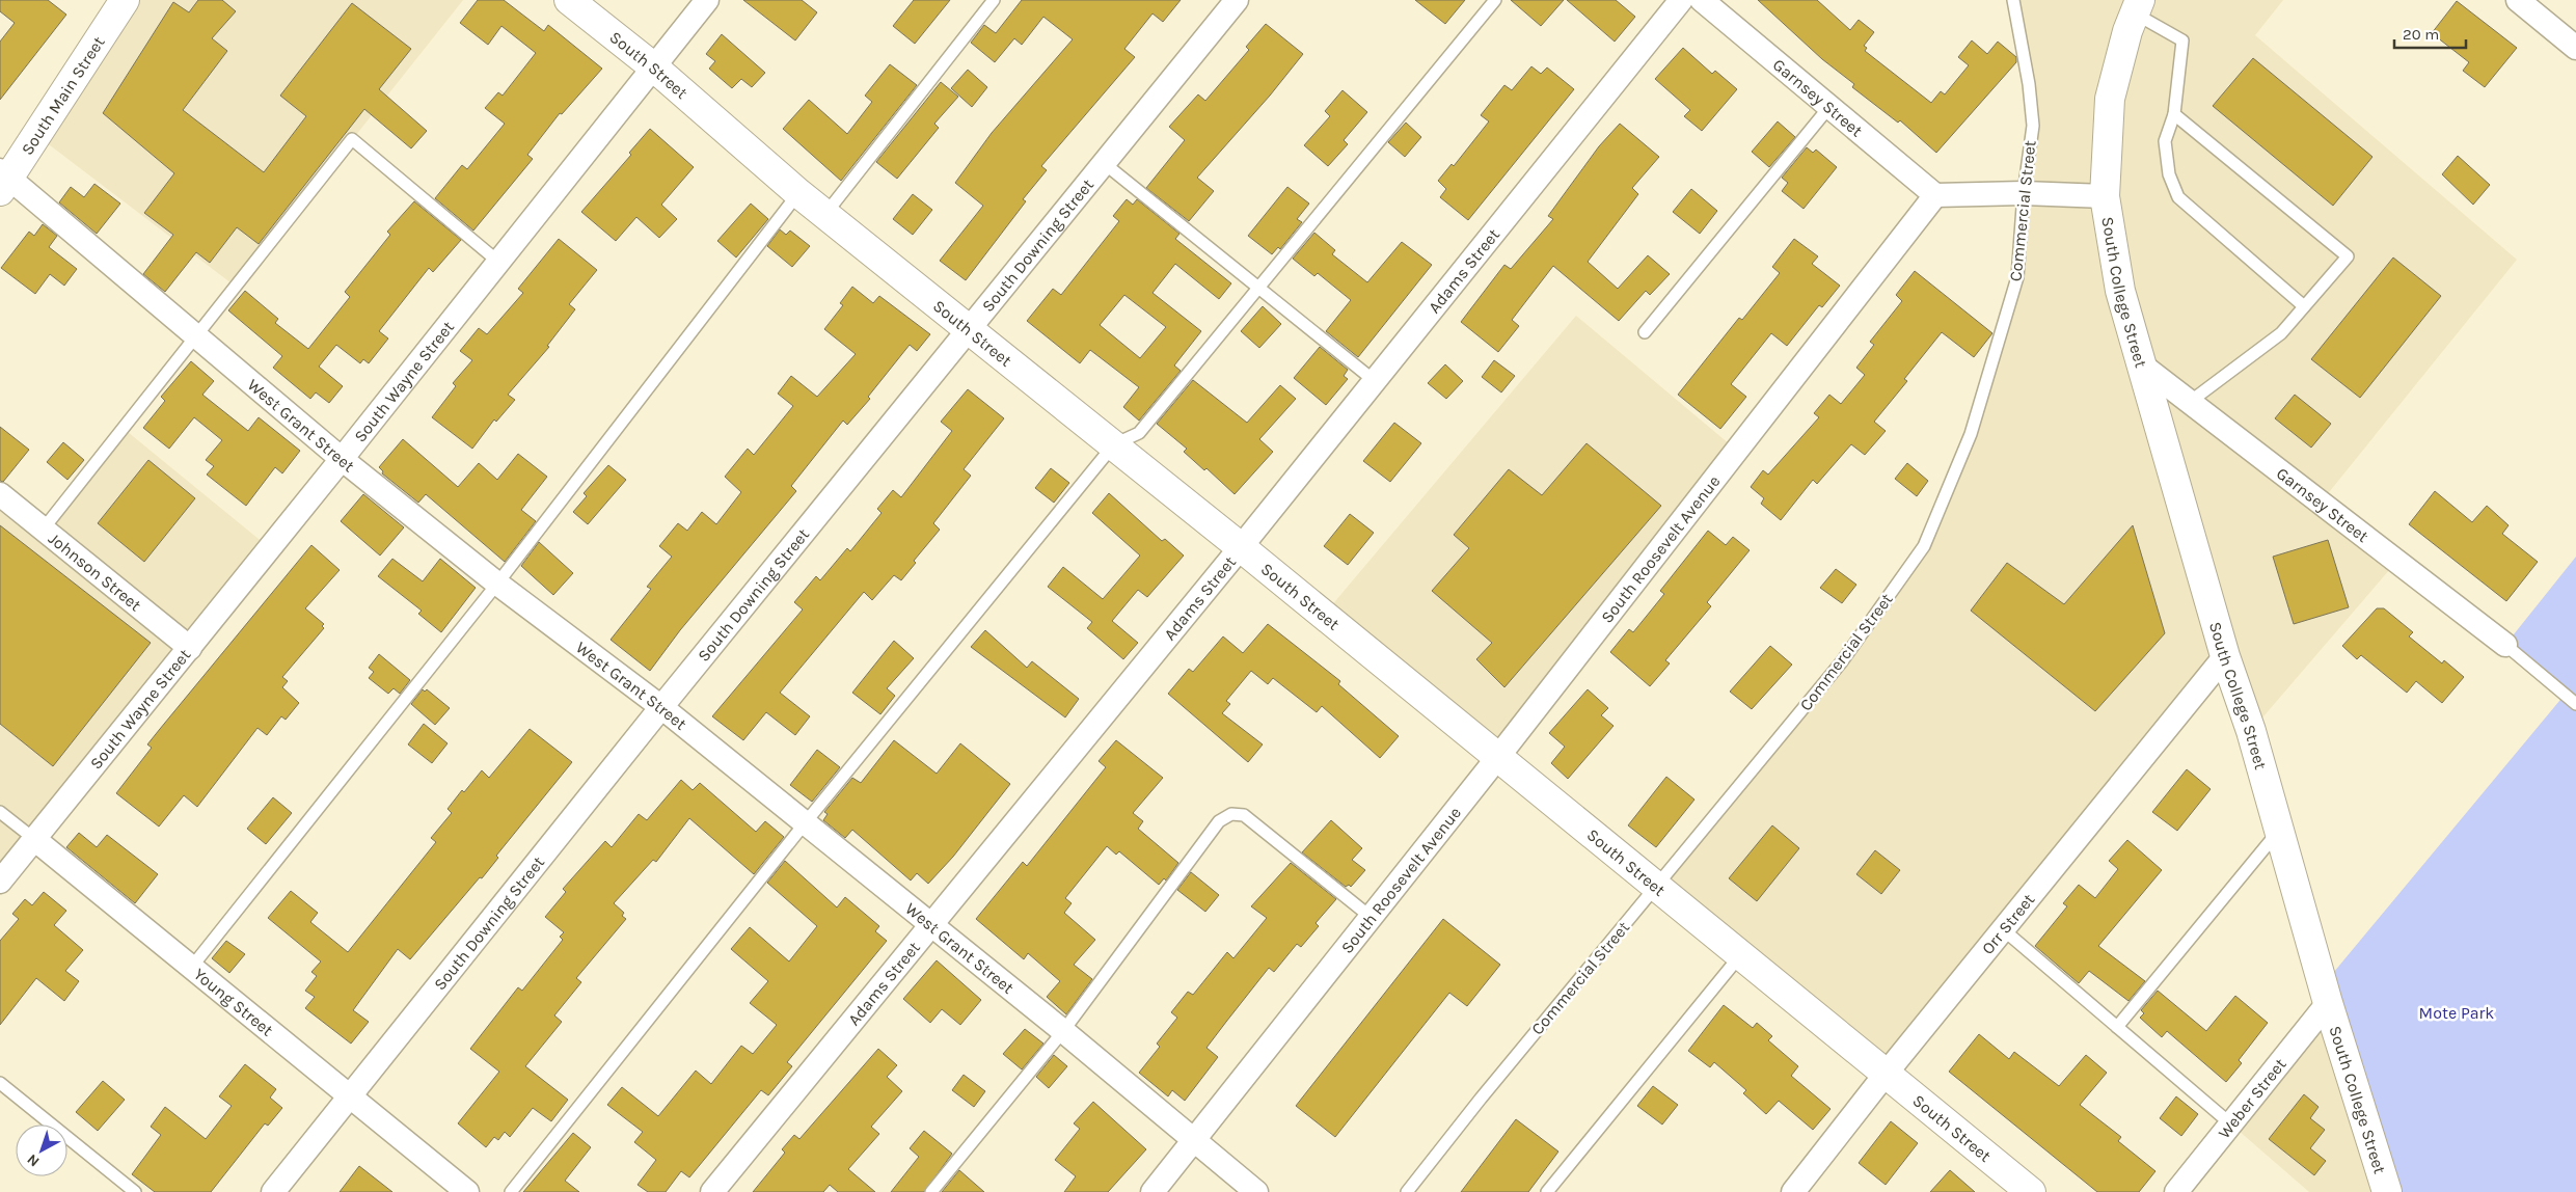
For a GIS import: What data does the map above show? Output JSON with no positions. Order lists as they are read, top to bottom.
{
  "streets": {
    "street": [
      "South Street",
      "South Main Street",
      "Garnsey Street",
      "South Downing Street",
      "Adams Street",
      "South College Street",
      "South Wayne Street",
      "West Grant Street",
      "South Roosevelt Avenue",
      "Johnson Street",
      "Orr Street",
      "Young Street",
      "Weber Street"
    ],
    "lane": ["Commercial Street"]
  },
  "crossings": [
    ["South Street", "Commercial Street"],
    ["South Street", "South Downing Street"],
    ["South Street", "Adams Street"],
    ["South Street", "South Wayne Street"],
    ["South Street", "South Roosevelt Avenue"],
    ["South Street", "Orr Street"],
    ["South Main Street", "West Grant Street"],
    ["Garnsey Street", "South College Street"],
    ["Garnsey Street", "South Roosevelt Avenue"],
    ["South Downing Street", "West Grant Street"],
    ["South Downing Street", "Young Street"],
    ["Adams Street", "West Grant Street"],
    ["South College Street", "Orr Street"],
    ["South College Street", "Weber Street"],
    ["South Wayne Street", "West Grant Street"],
    ["South Wayne Street", "Johnson Street"],
    ["South Wayne Street", "Young Street"],
    ["West Grant Street", "South Roosevelt Avenue"]
  ],
  "parks": ["Mote Park"],
  "scale_bar": "20 m",
  "north": "bottom left"
}
